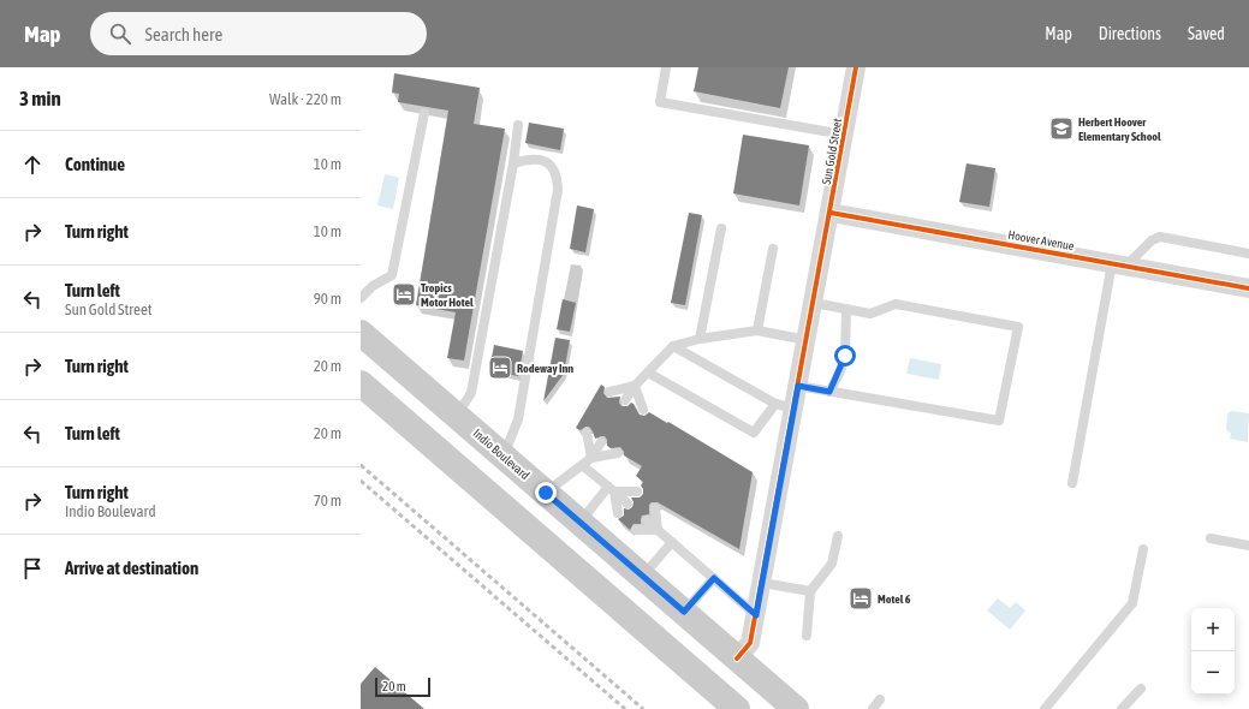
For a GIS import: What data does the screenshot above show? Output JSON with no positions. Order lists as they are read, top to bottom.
{
  "streets": {
    "main road": ["Indio Boulevard"],
    "street": ["Sun Gold Street", "Hoover Avenue"]
  },
  "crossings": [
    ["Sun Gold Street", "Hoover Avenue"],
    ["Sun Gold Street", "Indio Boulevard"]
  ],
  "places": {
    "school or university": ["Herbert Hoover Elementary School"],
    "hotel": ["Tropics Motor Hotel", "Rodeway Inn", "Motel 6"]
  },
  "scale_bar": "20 m",
  "page": {
    "header": "Map",
    "search": "Search here",
    "nav": ["Map", "Directions", "Saved"],
    "heading": ["3 min", "Walk · 220 m"],
    "list": [
      ["Continue", "10 m"],
      ["Turn right", "10 m"],
      ["Turn left", "Sun Gold Street", "90 m"],
      ["Turn right", "20 m"],
      ["Turn left", "20 m"],
      ["Turn right", "Indio Boulevard", "70 m"],
      "Arrive at destination"
    ],
    "map_buttons": ["+", "−"],
    "scale": "20 m"
  }
}
